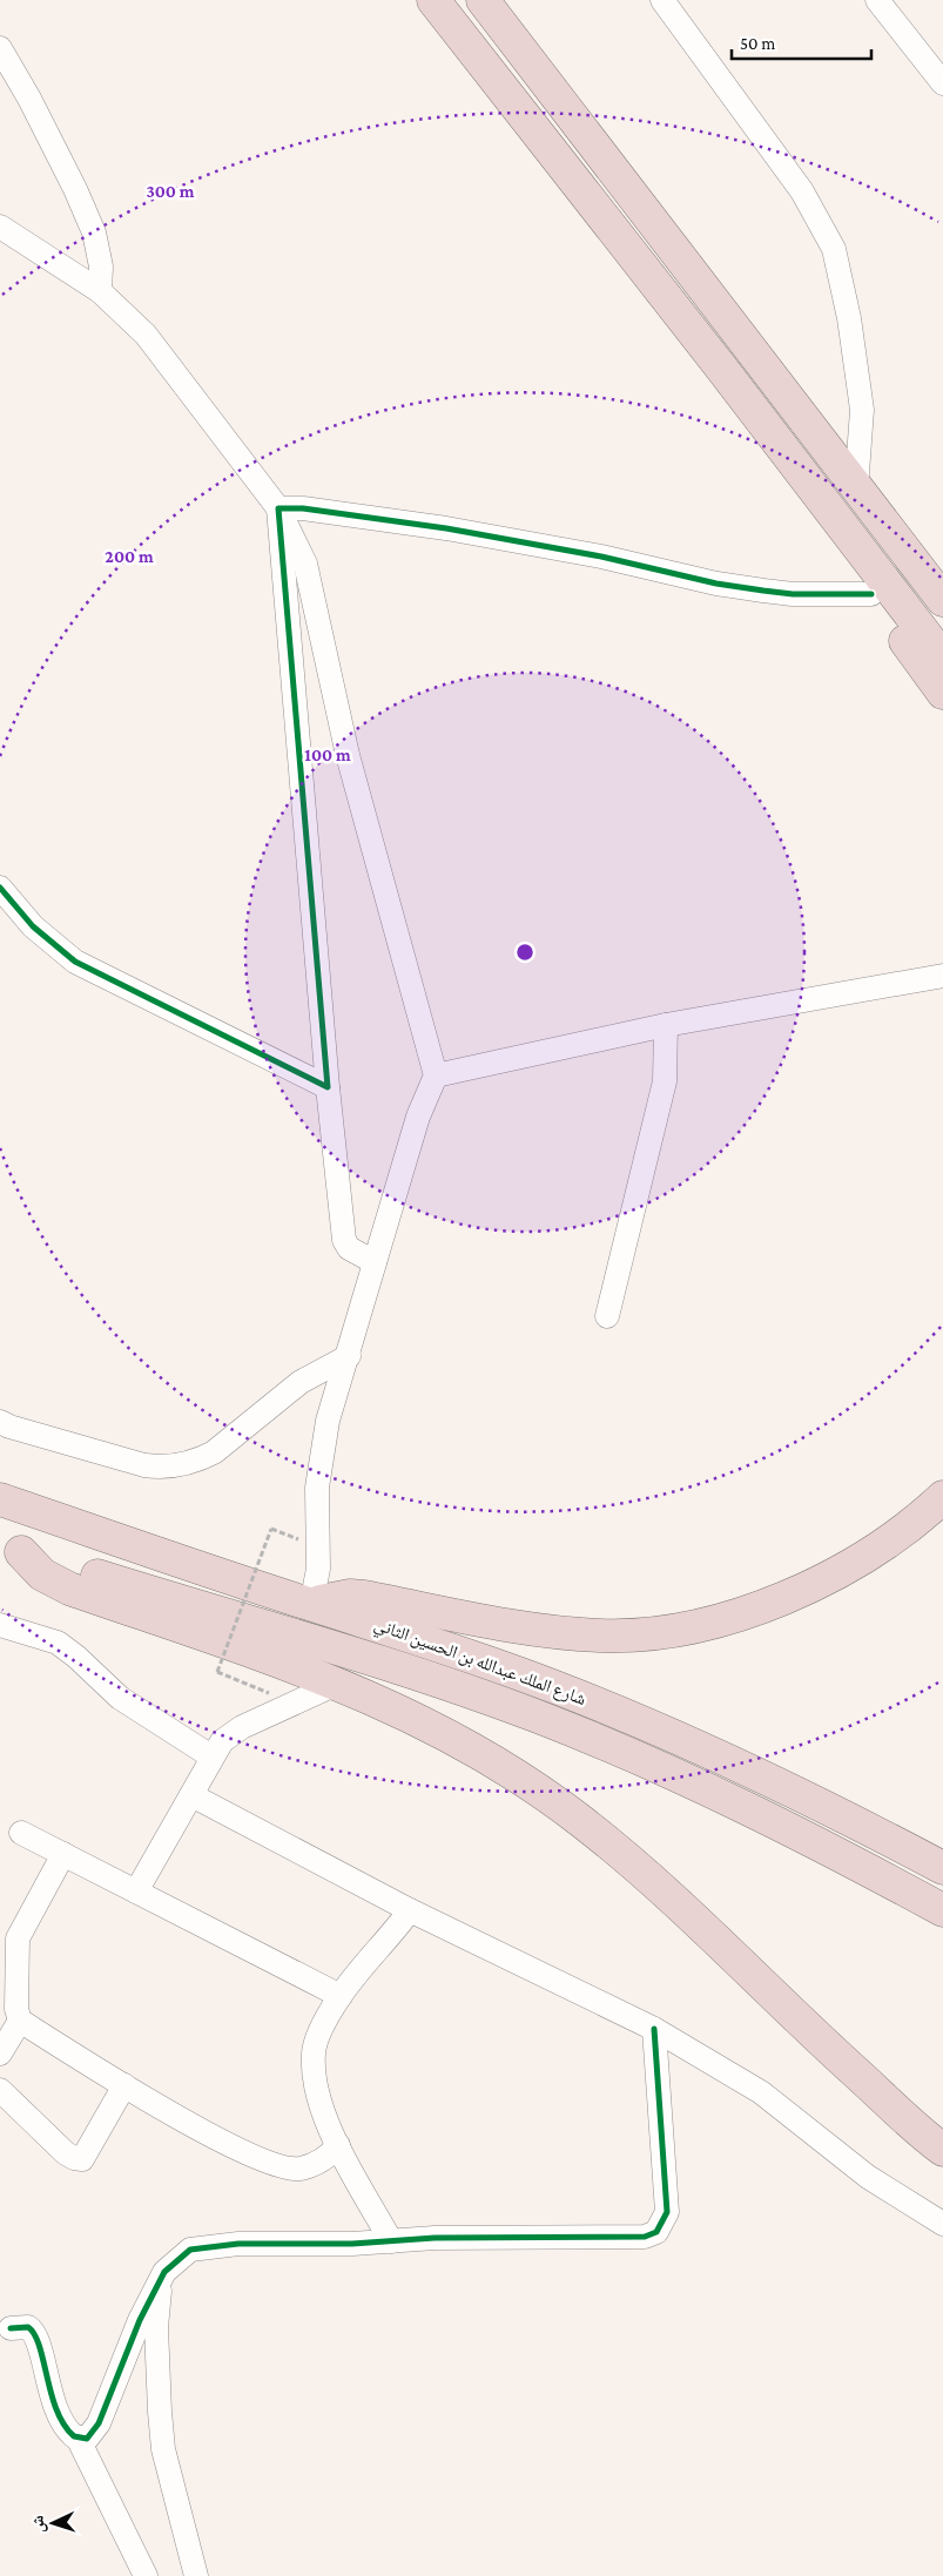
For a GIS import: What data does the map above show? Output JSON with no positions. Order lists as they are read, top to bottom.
{
  "streets": {
    "highway": ["شارع الملك عبدالله بن الحسين الثاني"]
  },
  "scale_bar": "50 m",
  "north": "left",
  "rings": ["300 m", "200 m", "100 m"]
}
